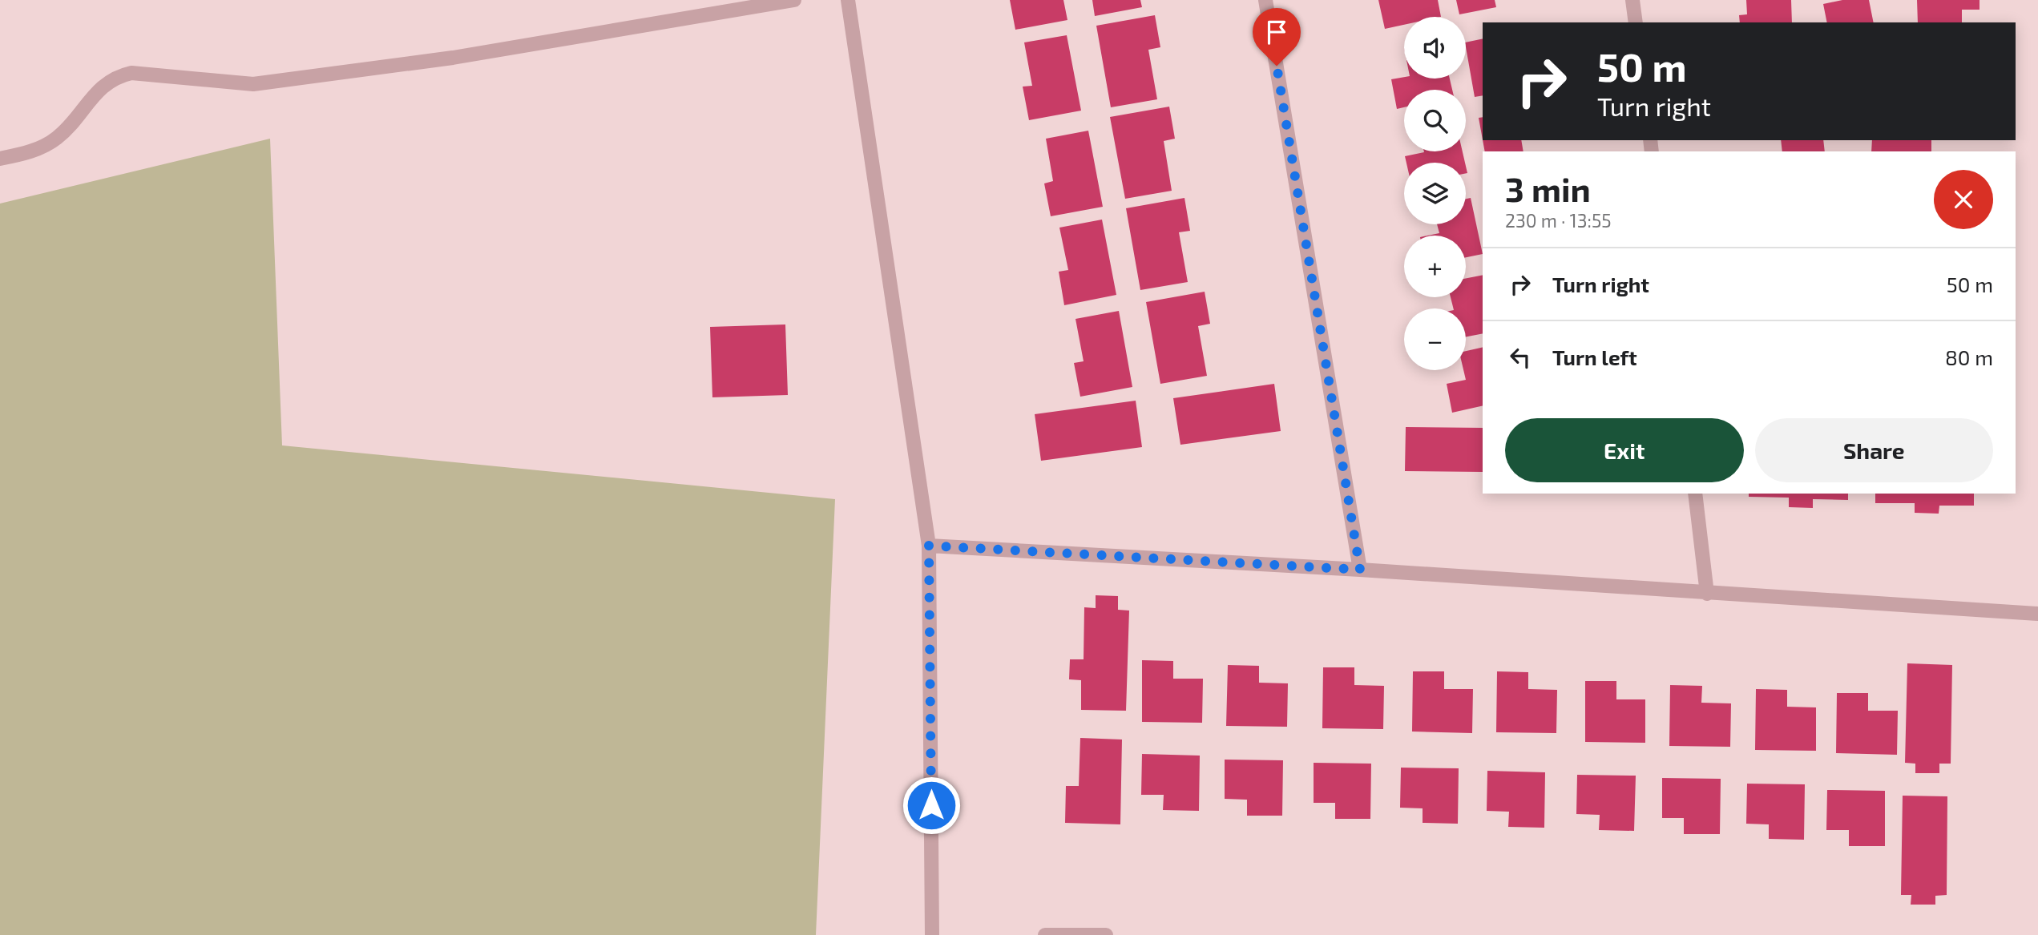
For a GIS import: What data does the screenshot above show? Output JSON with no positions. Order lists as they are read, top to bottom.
{
  "page": {
    "map_buttons": ["+", "−"],
    "turn": ["50 m", "Turn right"],
    "heading": ["3 min", "230 m · 13:55"],
    "list": [
      {
        "name": "Turn right",
        "value": "50 m"
      },
      {
        "name": "Turn left",
        "value": "80 m"
      }
    ],
    "buttons": ["Exit", "Share"]
  }
}
